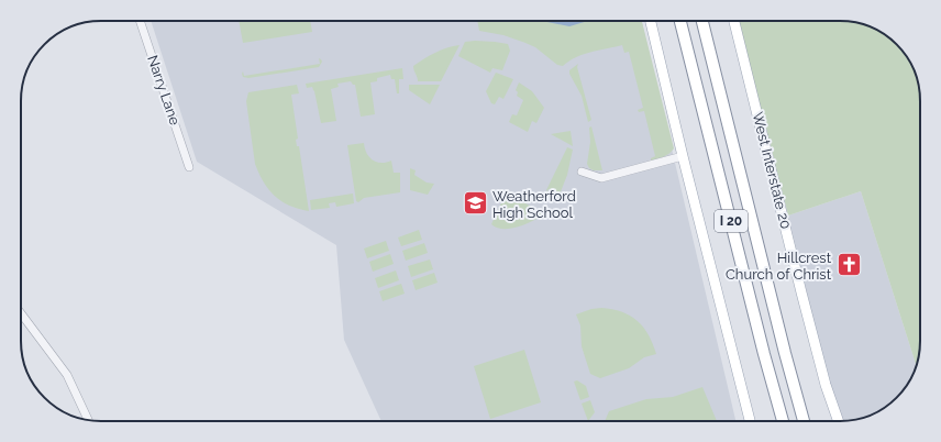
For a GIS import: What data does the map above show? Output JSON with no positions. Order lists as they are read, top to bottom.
{
  "streets": {
    "highway": ["I 20"],
    "main road": ["West Interstate 20"],
    "street": ["Narry Lane"]
  },
  "places": {
    "school or university": ["Weatherford High School"],
    "church": ["Hillcrest Church of Christ"]
  }
}
